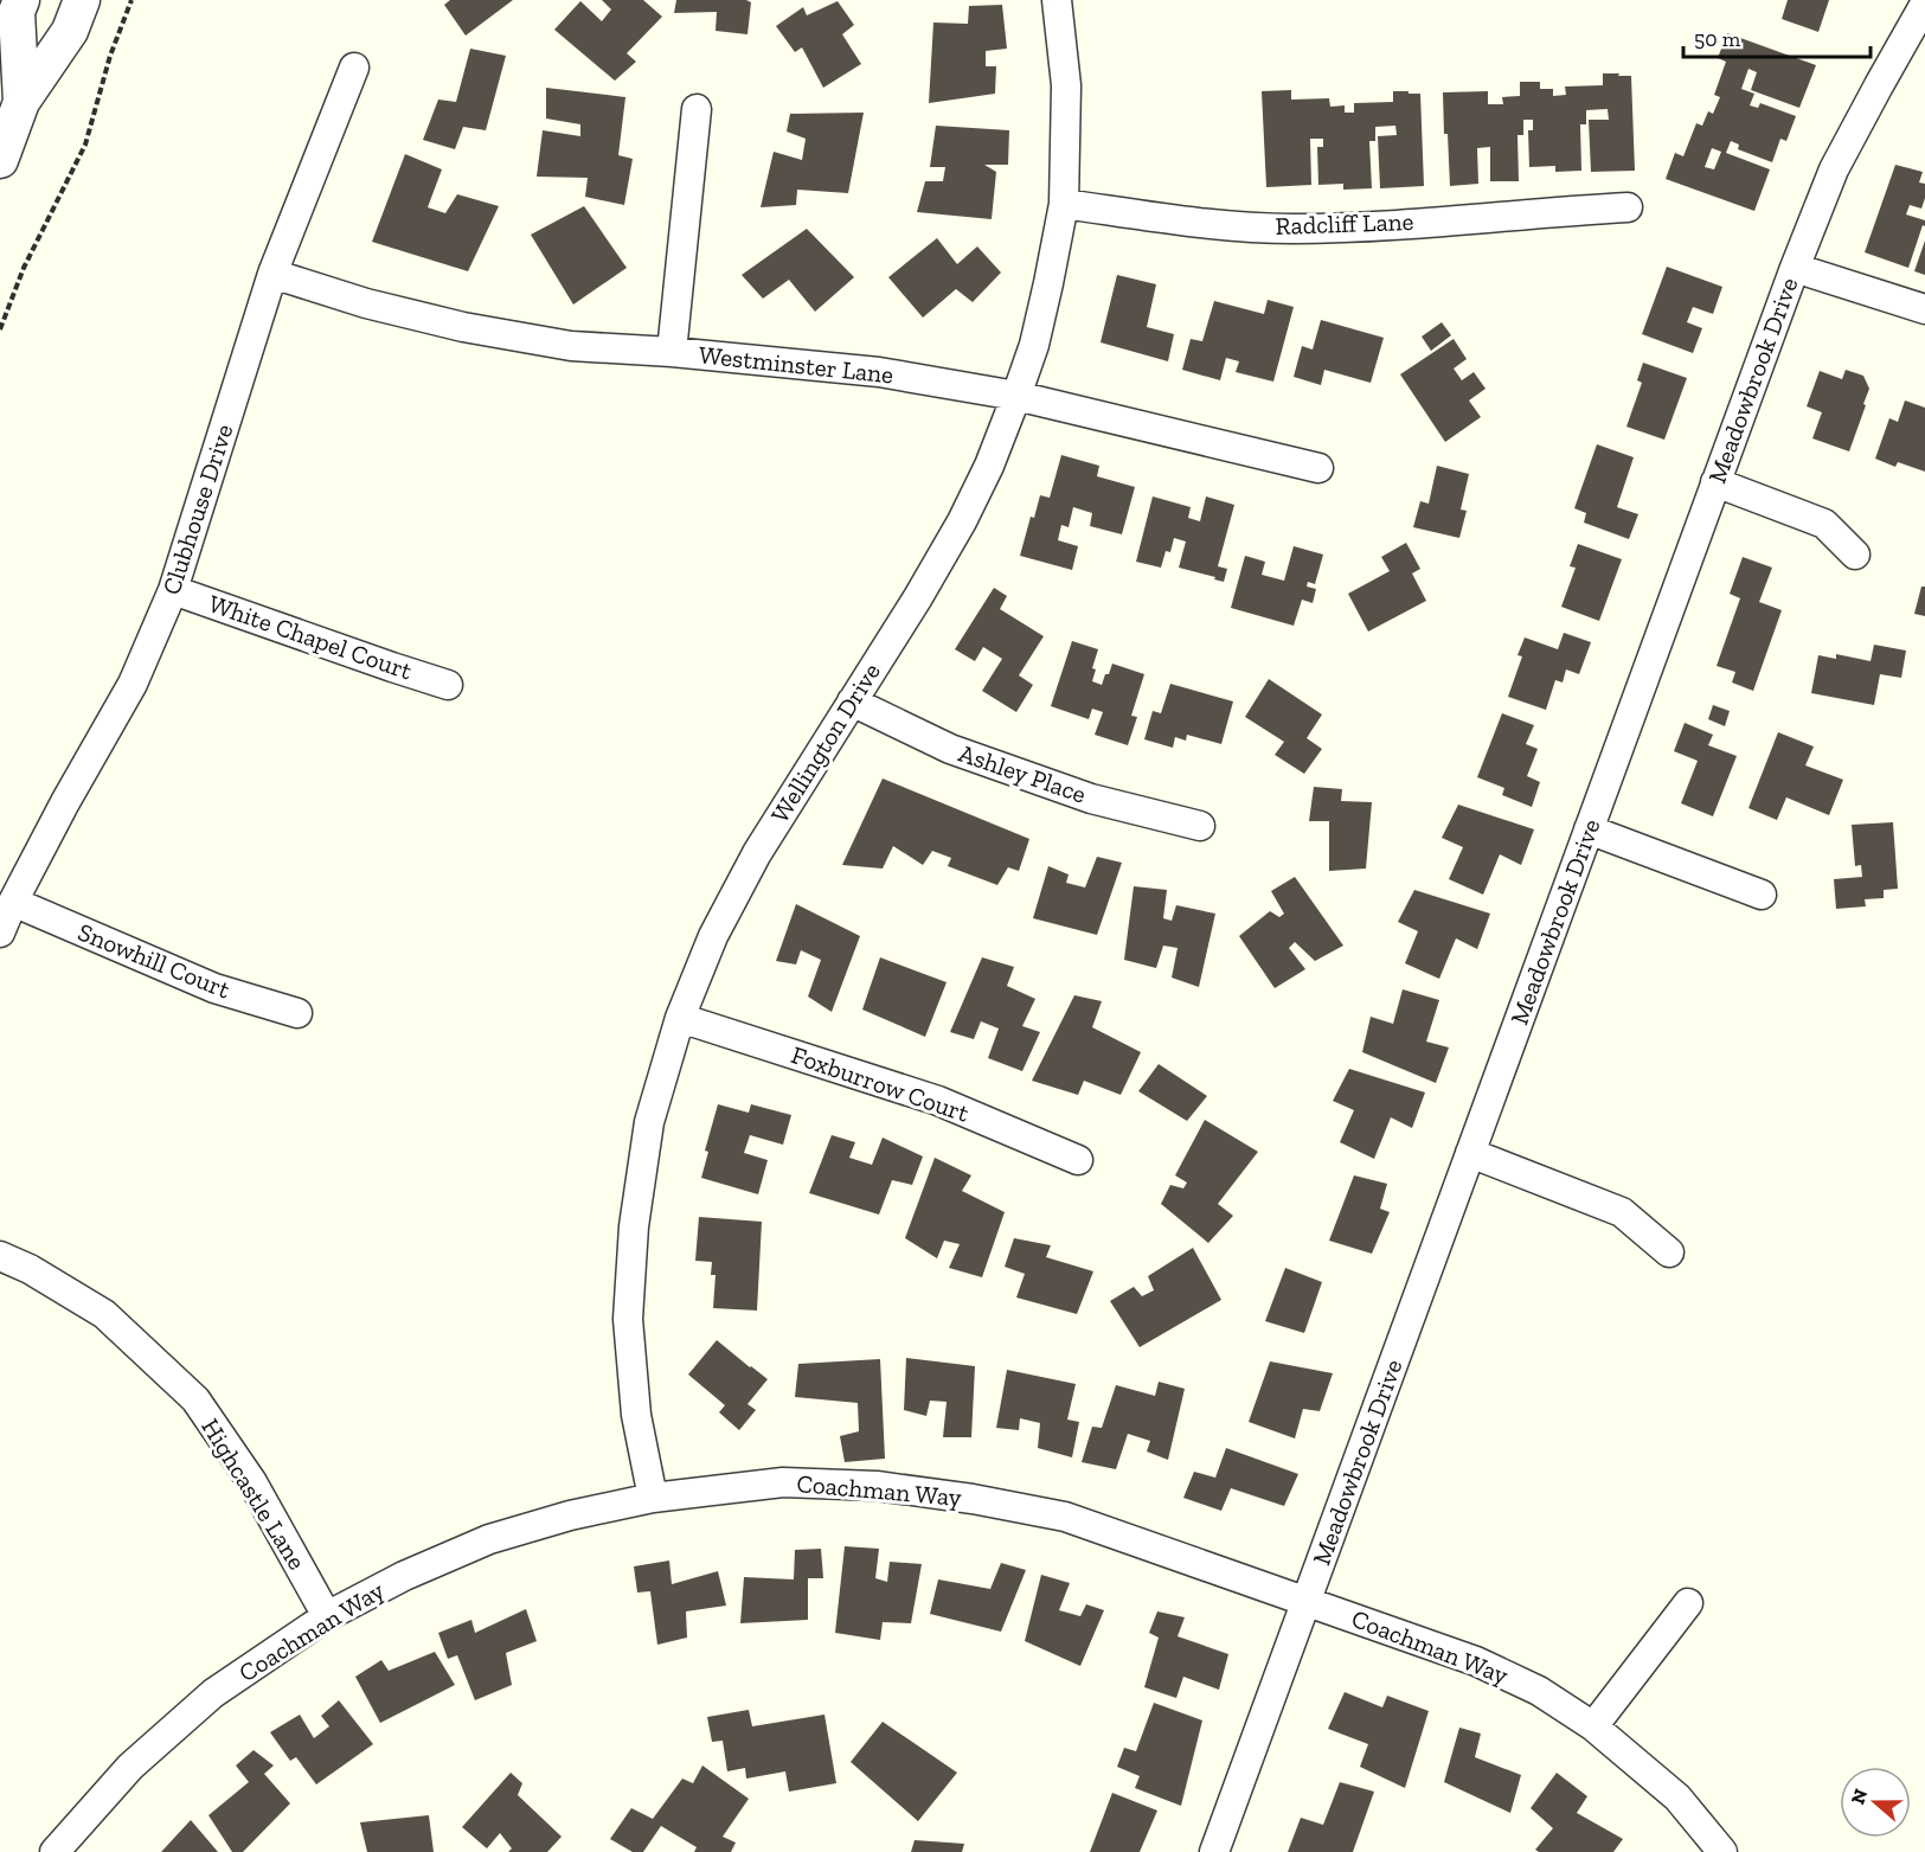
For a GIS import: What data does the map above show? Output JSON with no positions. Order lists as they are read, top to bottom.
{
  "streets": {
    "street": [
      "Radcliff Lane",
      "Westminster Lane",
      "Meadowbrook Drive",
      "Clubhouse Drive",
      "White Chapel Court",
      "Wellington Drive",
      "Ashley Place",
      "Snowhill Court",
      "Foxburrow Court",
      "Coachman Way",
      "Highcastle Lane"
    ]
  },
  "crossings": [
    ["Radcliff Lane", "Wellington Drive"],
    ["Westminster Lane", "Clubhouse Drive"],
    ["Westminster Lane", "Wellington Drive"],
    ["Meadowbrook Drive", "Coachman Way"],
    ["Clubhouse Drive", "White Chapel Court"],
    ["Clubhouse Drive", "Snowhill Court"],
    ["Wellington Drive", "Ashley Place"],
    ["Wellington Drive", "Foxburrow Court"],
    ["Wellington Drive", "Coachman Way"],
    ["Coachman Way", "Highcastle Lane"]
  ],
  "scale_bar": "50 m",
  "north": "left"
}
